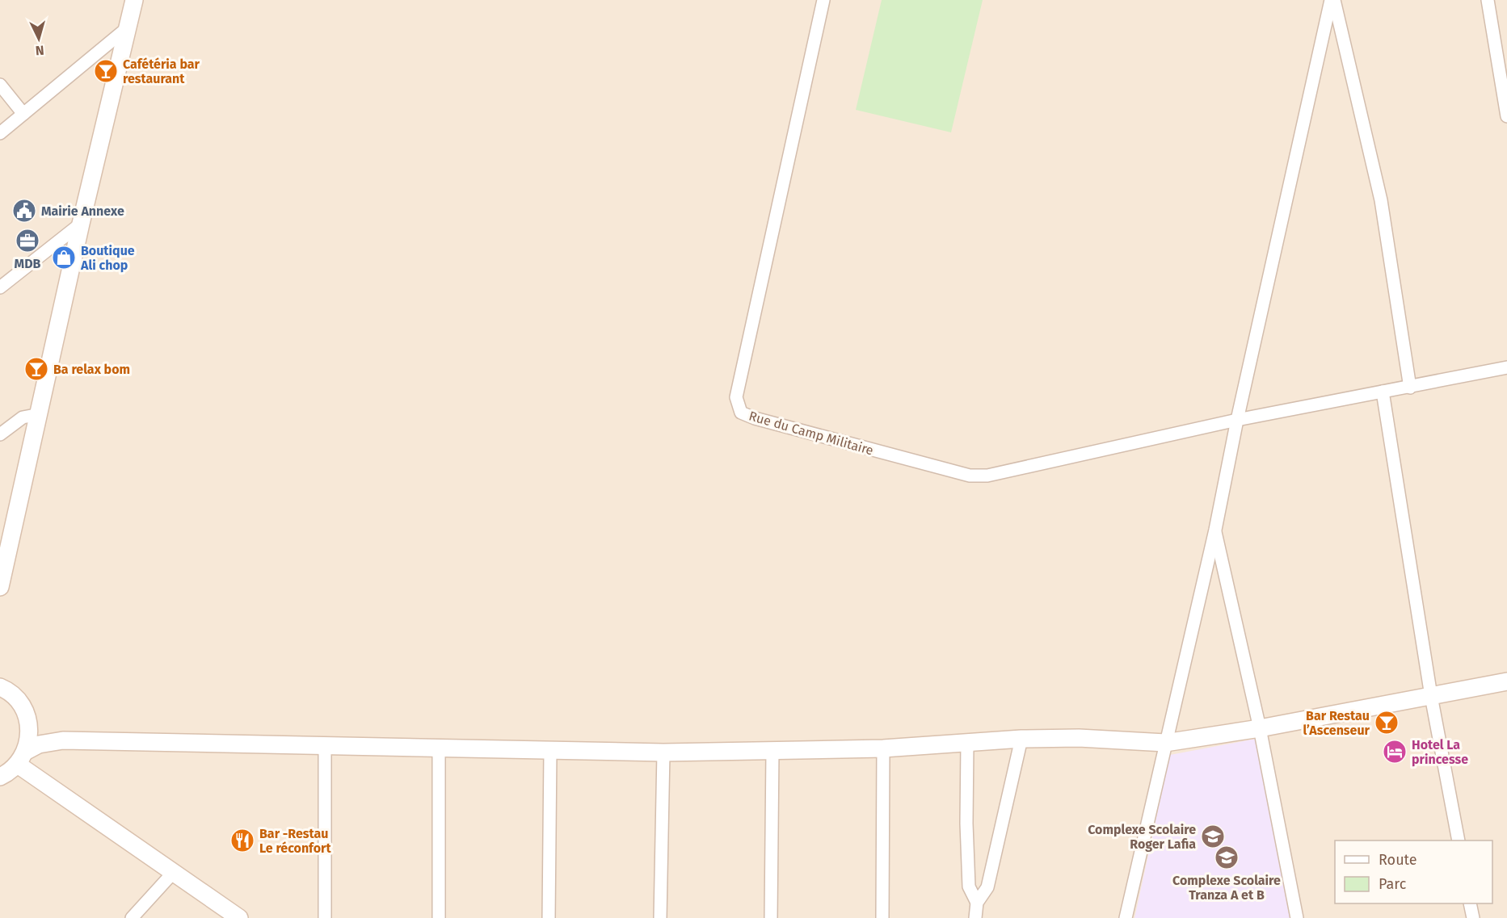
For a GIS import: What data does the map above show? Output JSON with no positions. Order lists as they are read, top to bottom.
{
  "streets": {
    "street": ["Rue du Camp Militaire"]
  },
  "places": {
    "bar": ["Cafétéria bar restaurant", "Ba relax bom", "Bar Restau l’Ascenseur"],
    "public building": ["Mairie Annexe"],
    "office": ["MDB"],
    "shop": ["Boutique Ali chop"],
    "hotel": ["Hotel La princesse"],
    "school or university": ["Complexe Scolaire Roger Lafia", "Complexe Scolaire Tranza A et B"],
    "restaurant": ["Bar -Restau Le réconfort"]
  },
  "legend": ["Route", "Parc"],
  "north": "bottom"
}
